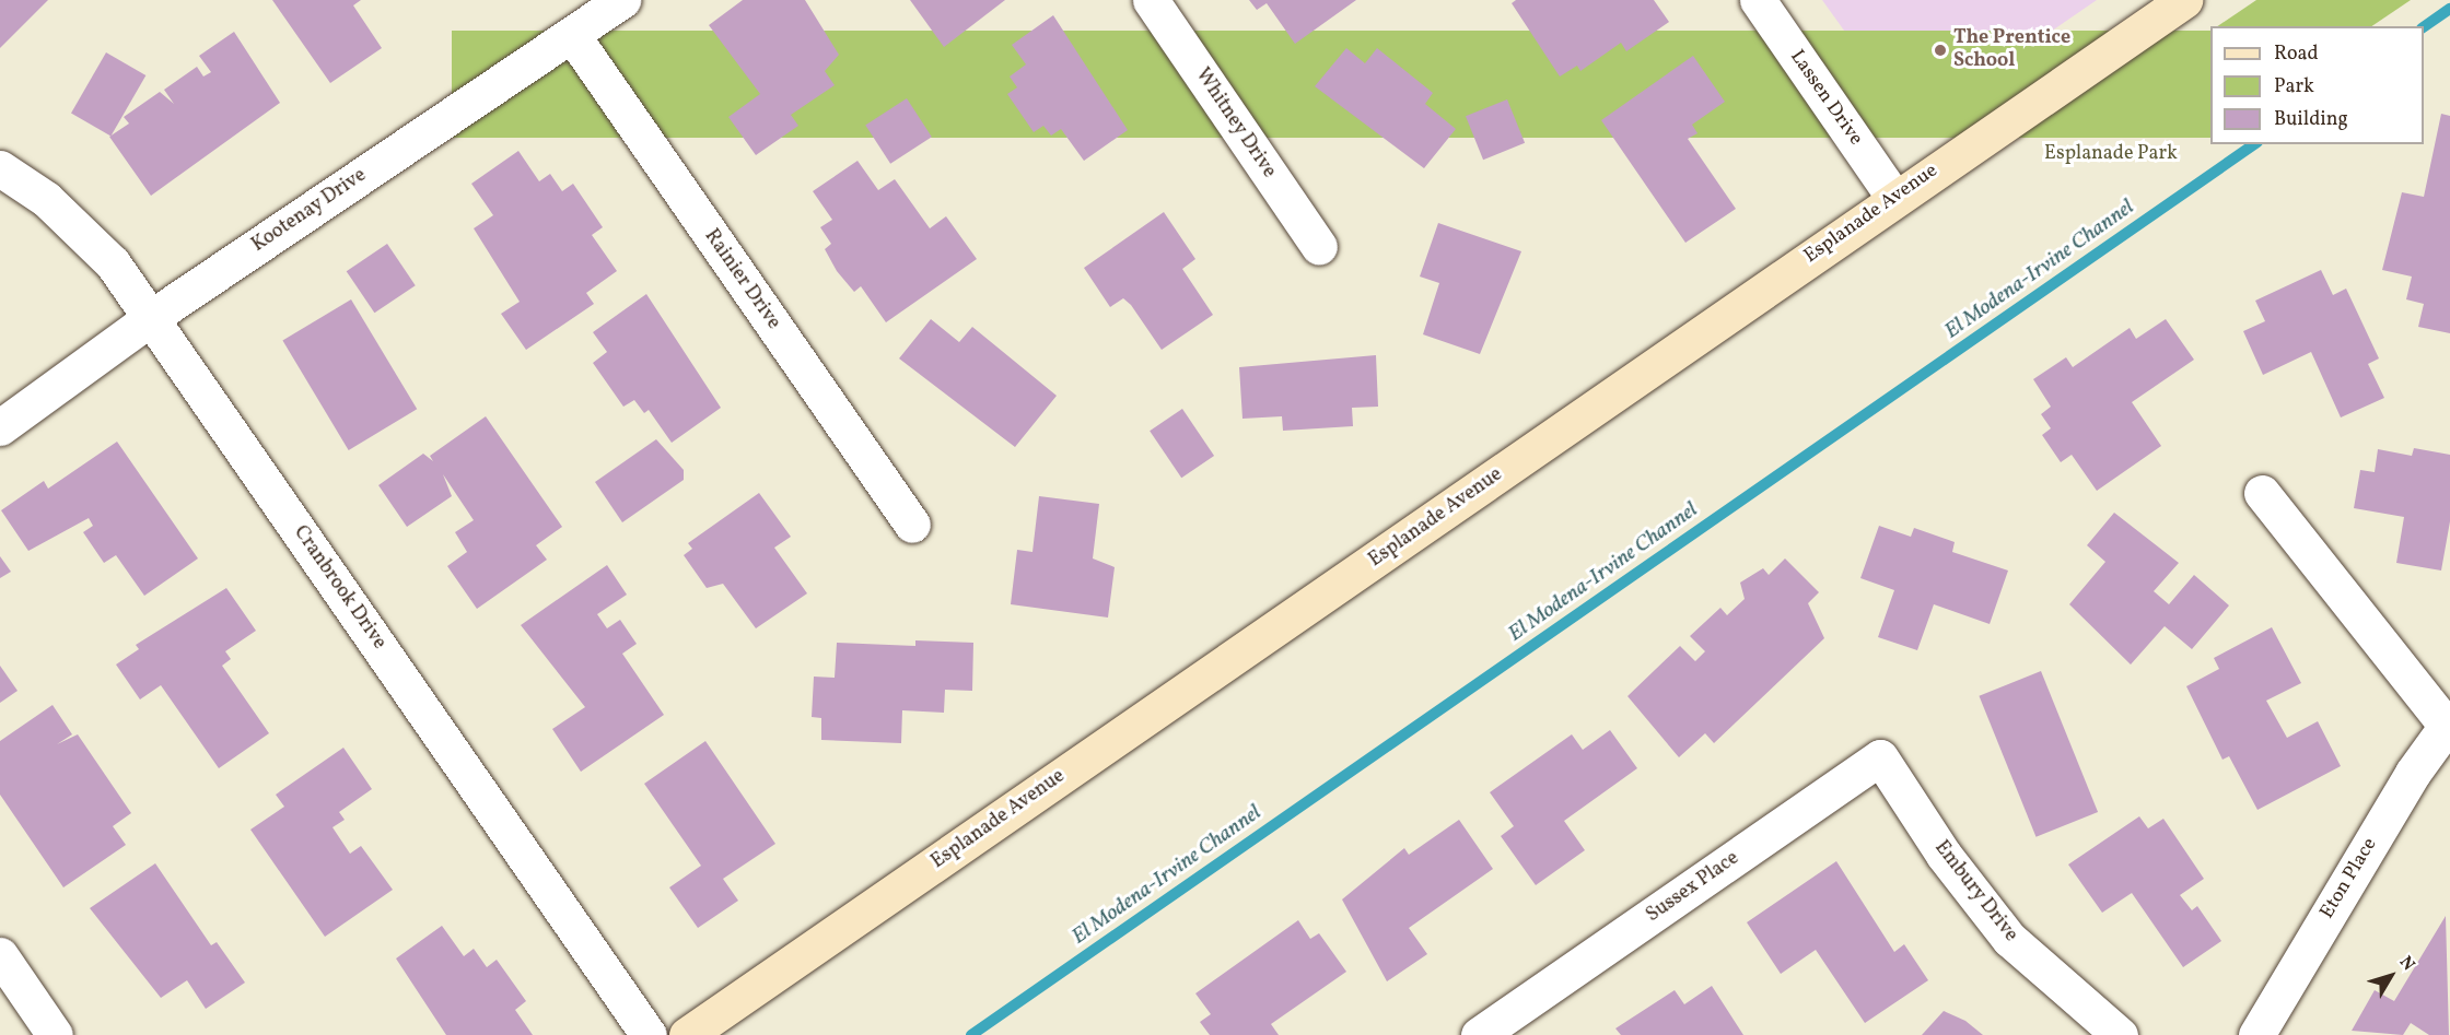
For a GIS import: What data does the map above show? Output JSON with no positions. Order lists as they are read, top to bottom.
{
  "streets": {
    "street": [
      "Lassen Drive",
      "Whitney Drive",
      "Kootenay Drive",
      "Esplanade Avenue",
      "Rainier Drive",
      "Cranbrook Drive",
      "Eton Place",
      "Sussex Place",
      "Embury Drive"
    ]
  },
  "crossings": [
    ["Lassen Drive", "Esplanade Avenue"],
    ["Kootenay Drive", "Rainier Drive"],
    ["Kootenay Drive", "Cranbrook Drive"],
    ["Sussex Place", "Embury Drive"]
  ],
  "water": ["El Modena-Irvine Channel"],
  "parks": ["Esplanade Park"],
  "places": ["The Prentice School"],
  "legend": ["Road", "Park", "Building"],
  "north": "top right"
}
